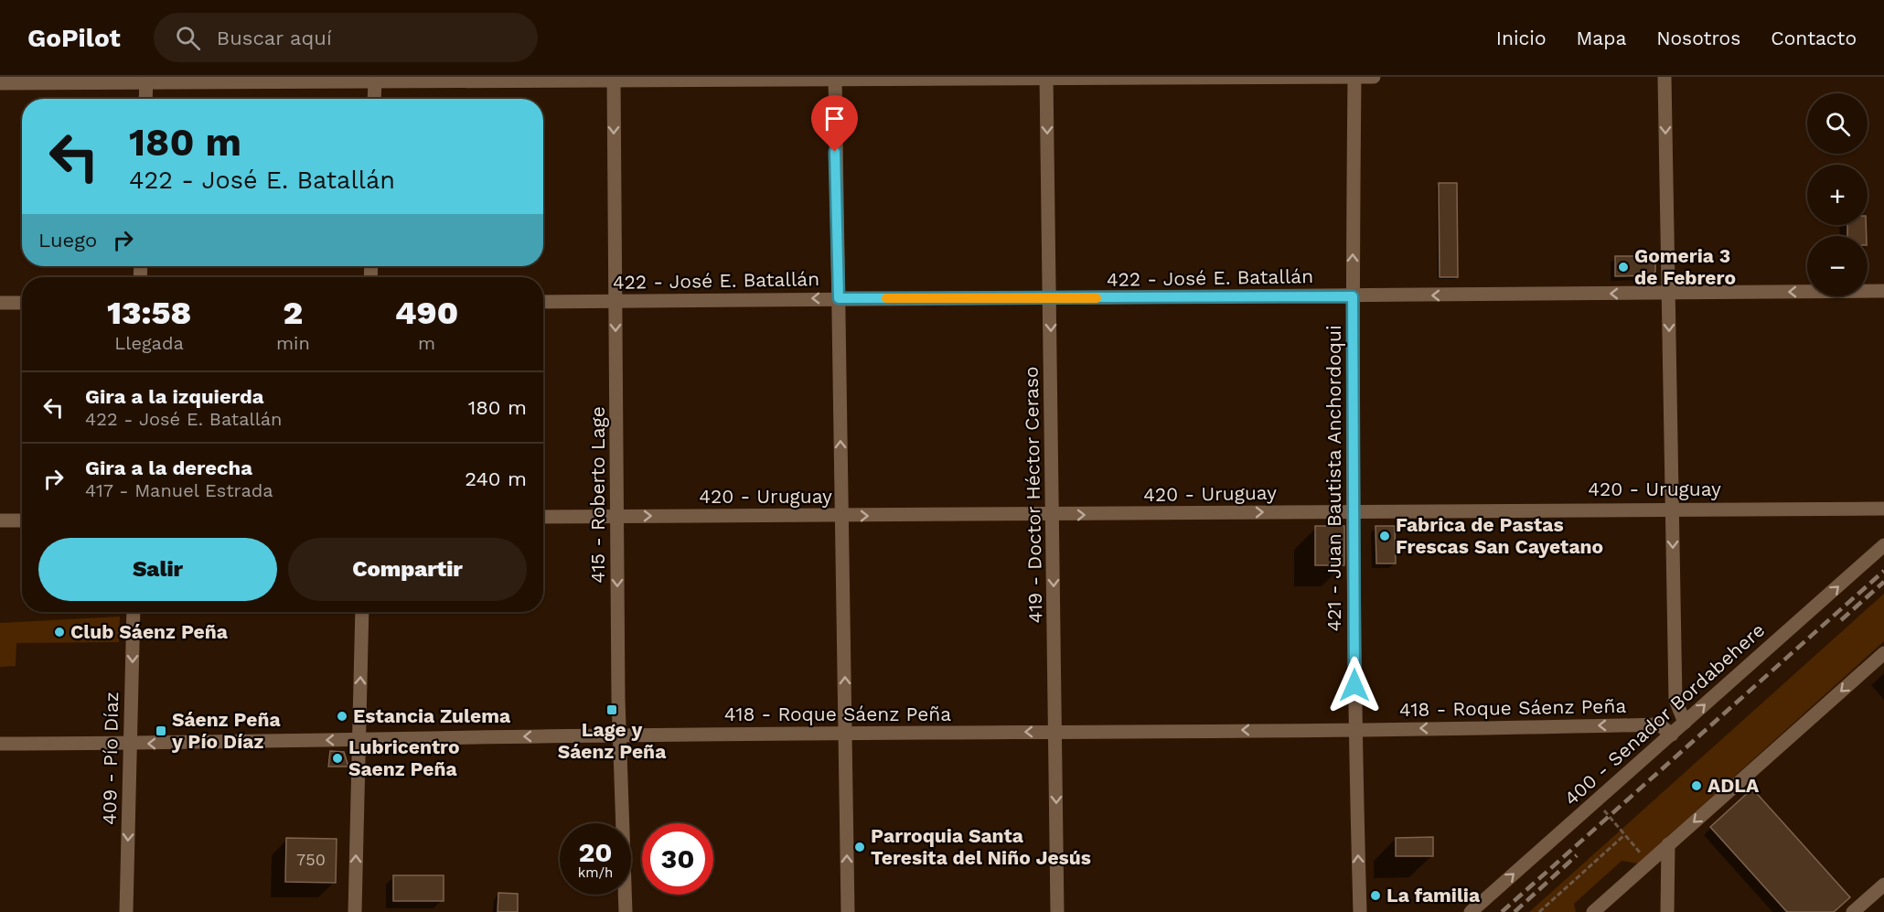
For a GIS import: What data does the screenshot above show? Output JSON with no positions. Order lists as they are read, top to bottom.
{
  "streets": {
    "street": [
      "422 - José E. Batallán",
      "421 - Juan Bautista Anchordoqui",
      "420 - Uruguay",
      "415 - Roberto Lage",
      "419 - Doctor Héctor Ceraso",
      "418 - Roque Sáenz Peña",
      "400 - Senador Bordabehere",
      "409 - Pío Díaz"
    ]
  },
  "crossings": [
    ["422 - José E. Batallán", "421 - Juan Bautista Anchordoqui"],
    ["422 - José E. Batallán", "415 - Roberto Lage"],
    ["422 - José E. Batallán", "419 - Doctor Héctor Ceraso"],
    ["421 - Juan Bautista Anchordoqui", "420 - Uruguay"],
    ["421 - Juan Bautista Anchordoqui", "418 - Roque Sáenz Peña"],
    ["420 - Uruguay", "415 - Roberto Lage"],
    ["420 - Uruguay", "419 - Doctor Héctor Ceraso"],
    ["415 - Roberto Lage", "418 - Roque Sáenz Peña"],
    ["419 - Doctor Héctor Ceraso", "418 - Roque Sáenz Peña"],
    ["418 - Roque Sáenz Peña", "400 - Senador Bordabehere"],
    ["418 - Roque Sáenz Peña", "409 - Pío Díaz"]
  ],
  "one_way": [
    "422 - José E. Batallán",
    "421 - Juan Bautista Anchordoqui",
    "420 - Uruguay",
    "415 - Roberto Lage",
    "419 - Doctor Héctor Ceraso",
    "418 - Roque Sáenz Peña",
    "409 - Pío Díaz"
  ],
  "places": {
    "other": [
      "Gomeria 3 de Febrero",
      "Fabrica de Pastas Frescas San Cayetano",
      "Club Sáenz Peña",
      "Estancia Zulema",
      "Lubricentro Saenz Peña",
      "ADLA",
      "Parroquia Santa Teresita del Niño Jesús",
      "La familia"
    ],
    "transit": ["Lage y Sáenz Peña", "Sáenz Peña y Pío Díaz"]
  },
  "house_numbers": ["750"],
  "page": {
    "header": "GoPilot",
    "search": "Buscar aquí",
    "nav": [
      "Inicio",
      "Mapa",
      "Nosotros",
      "Contacto"
    ],
    "map_buttons": ["+", "−"],
    "turn": ["180 m", "422 - José E. Batallán"],
    "then": "Luego",
    "eta": [
      "13:58",
      "Llegada",
      "2",
      "min",
      "490",
      "m"
    ],
    "list": [
      {
        "name": "Gira a la izquierda",
        "note": "422 - José E. Batallán",
        "value": "180 m"
      },
      {
        "name": "Gira a la derecha",
        "note": "417 - Manuel Estrada",
        "value": "240 m"
      }
    ],
    "buttons": ["Salir", "Compartir"],
    "speed": "20 km/h",
    "limit": "30"
  }
}
